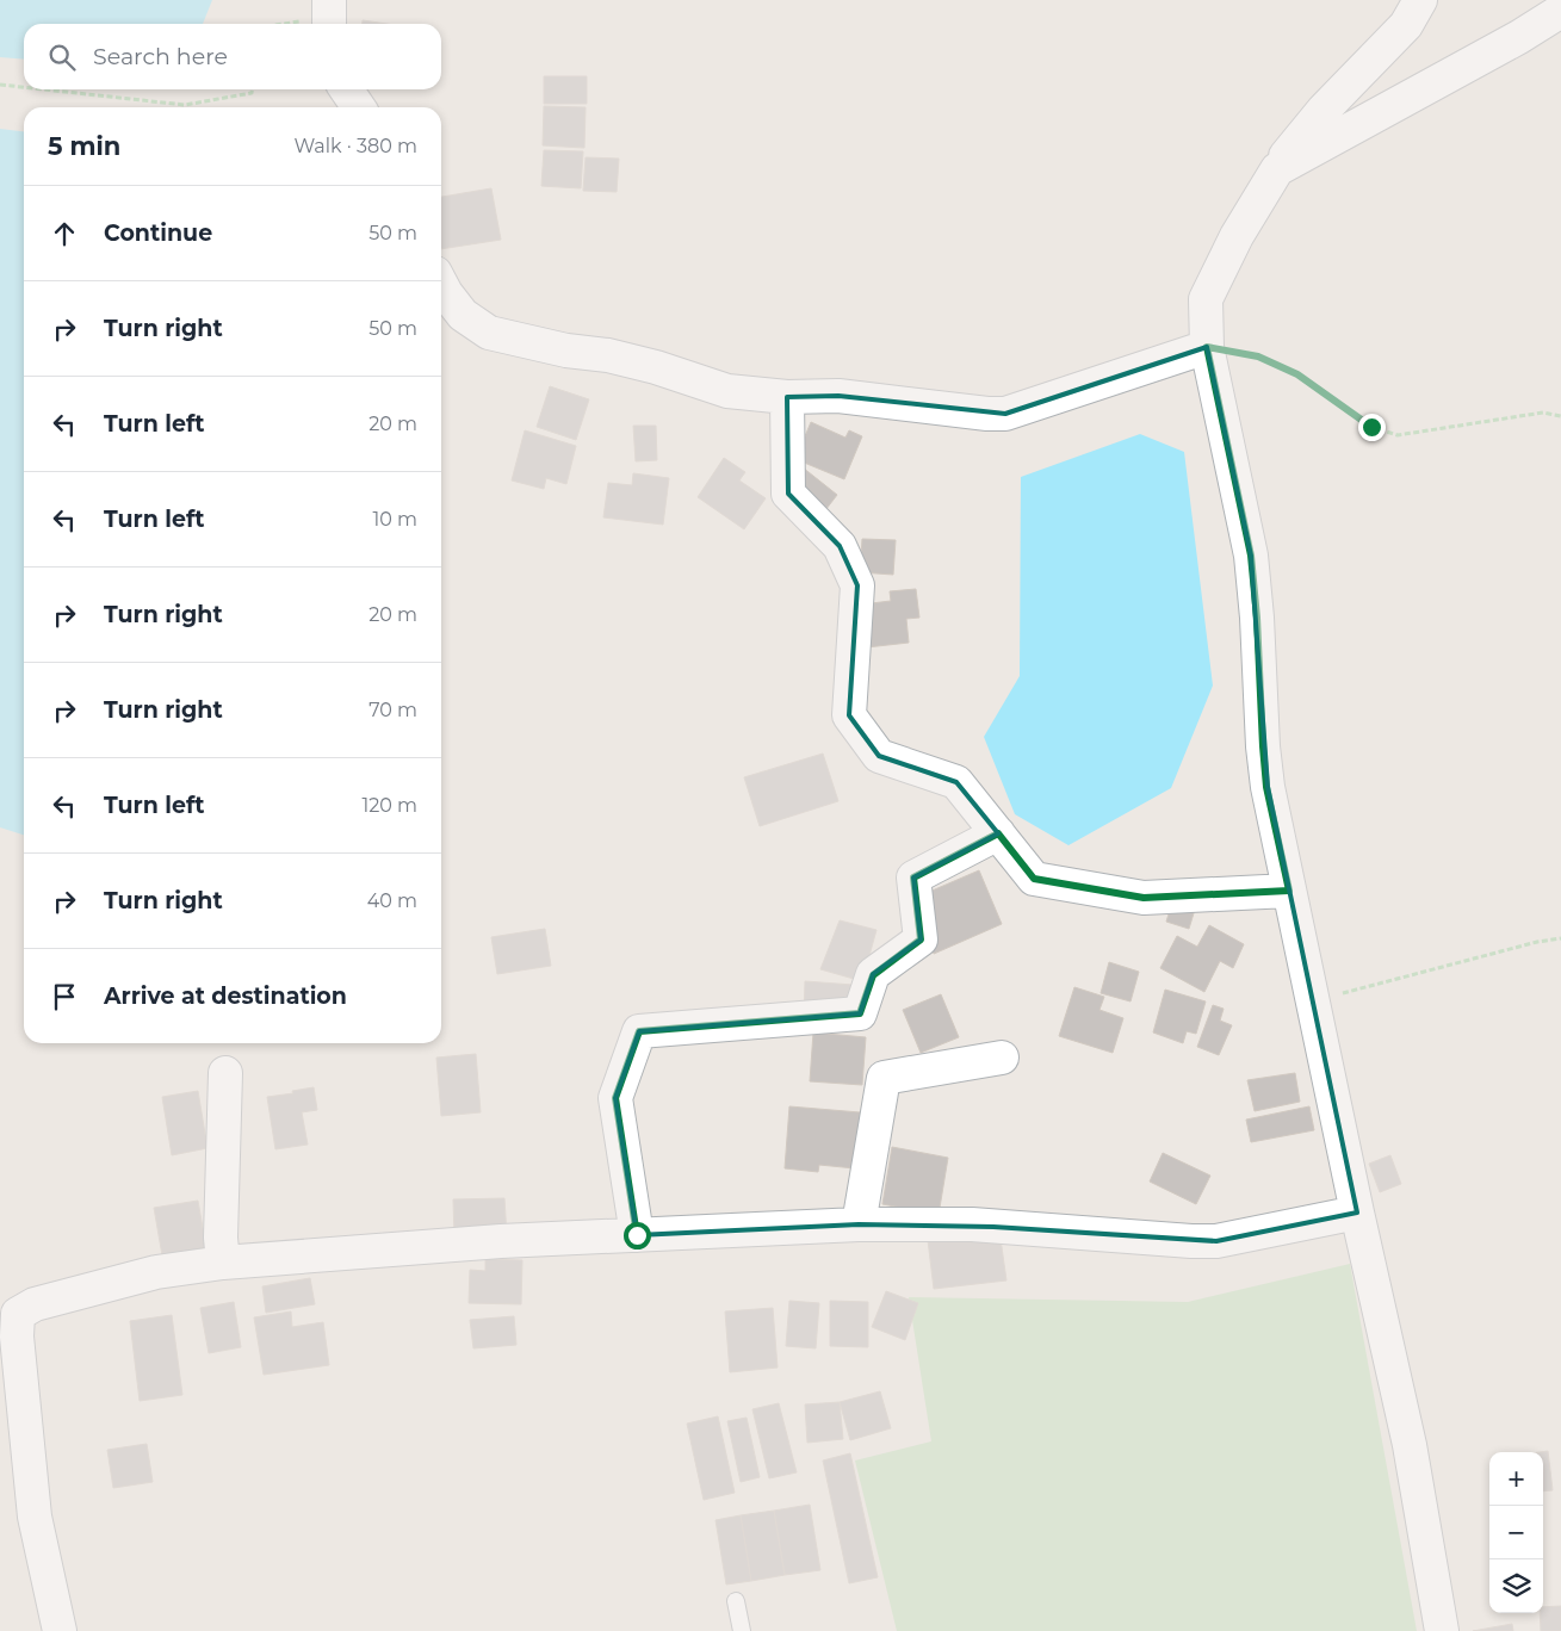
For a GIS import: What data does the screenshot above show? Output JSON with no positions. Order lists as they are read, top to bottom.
{
  "page": {
    "search": "Search here",
    "heading": ["5 min", "Walk · 380 m"],
    "list": [
      ["Continue", "50 m"],
      ["Turn right", "50 m"],
      ["Turn left", "20 m"],
      ["Turn left", "10 m"],
      ["Turn right", "20 m"],
      ["Turn right", "70 m"],
      ["Turn left", "120 m"],
      ["Turn right", "40 m"],
      "Arrive at destination"
    ],
    "map_buttons": ["+", "−"]
  }
}
